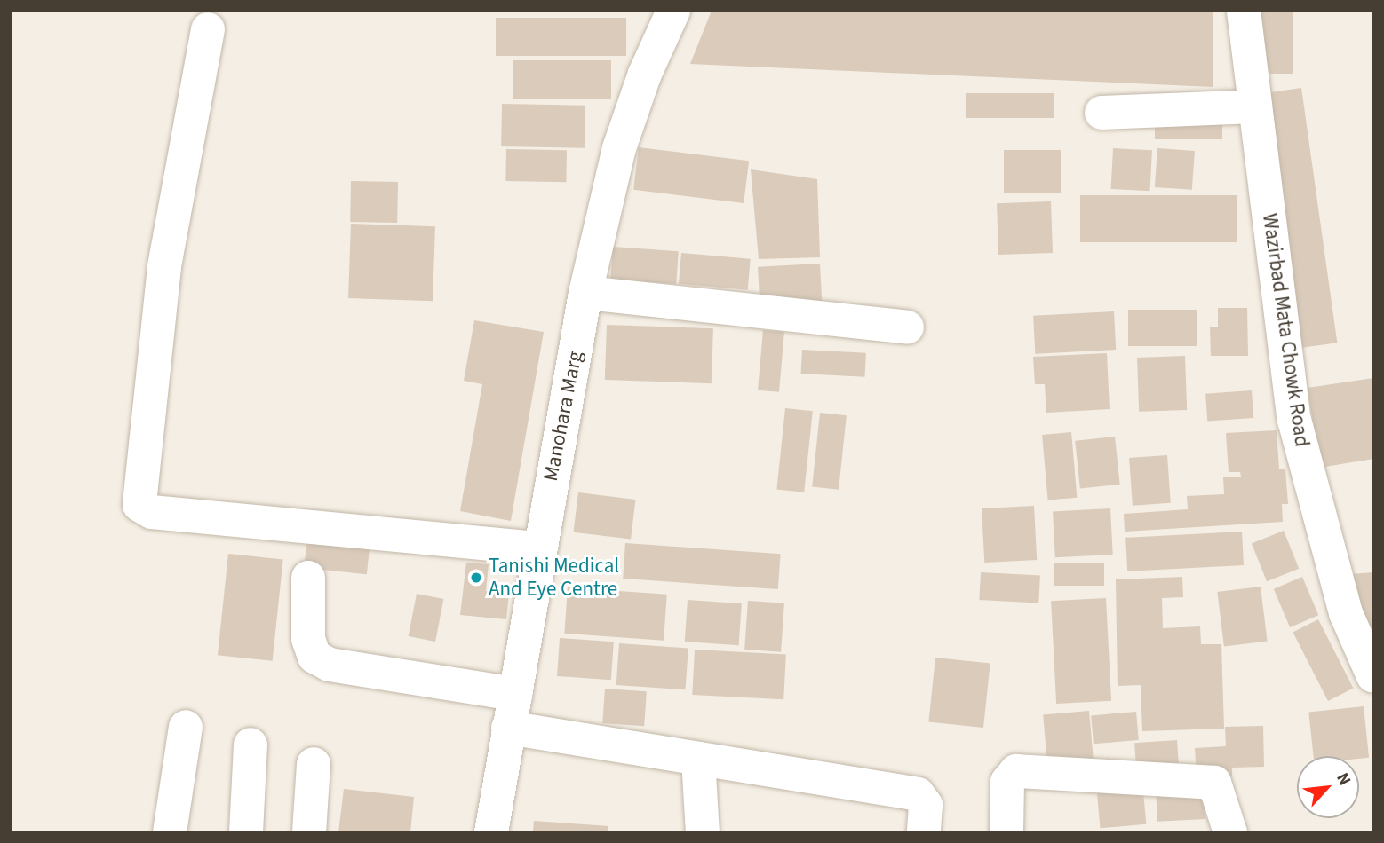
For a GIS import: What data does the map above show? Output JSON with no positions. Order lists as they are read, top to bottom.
{
  "streets": {
    "street": ["Wazirbad Mata Chowk Road", "Manohara Marg"]
  },
  "places": ["Tanishi Medical And Eye Centre"],
  "north": "top right"
}
